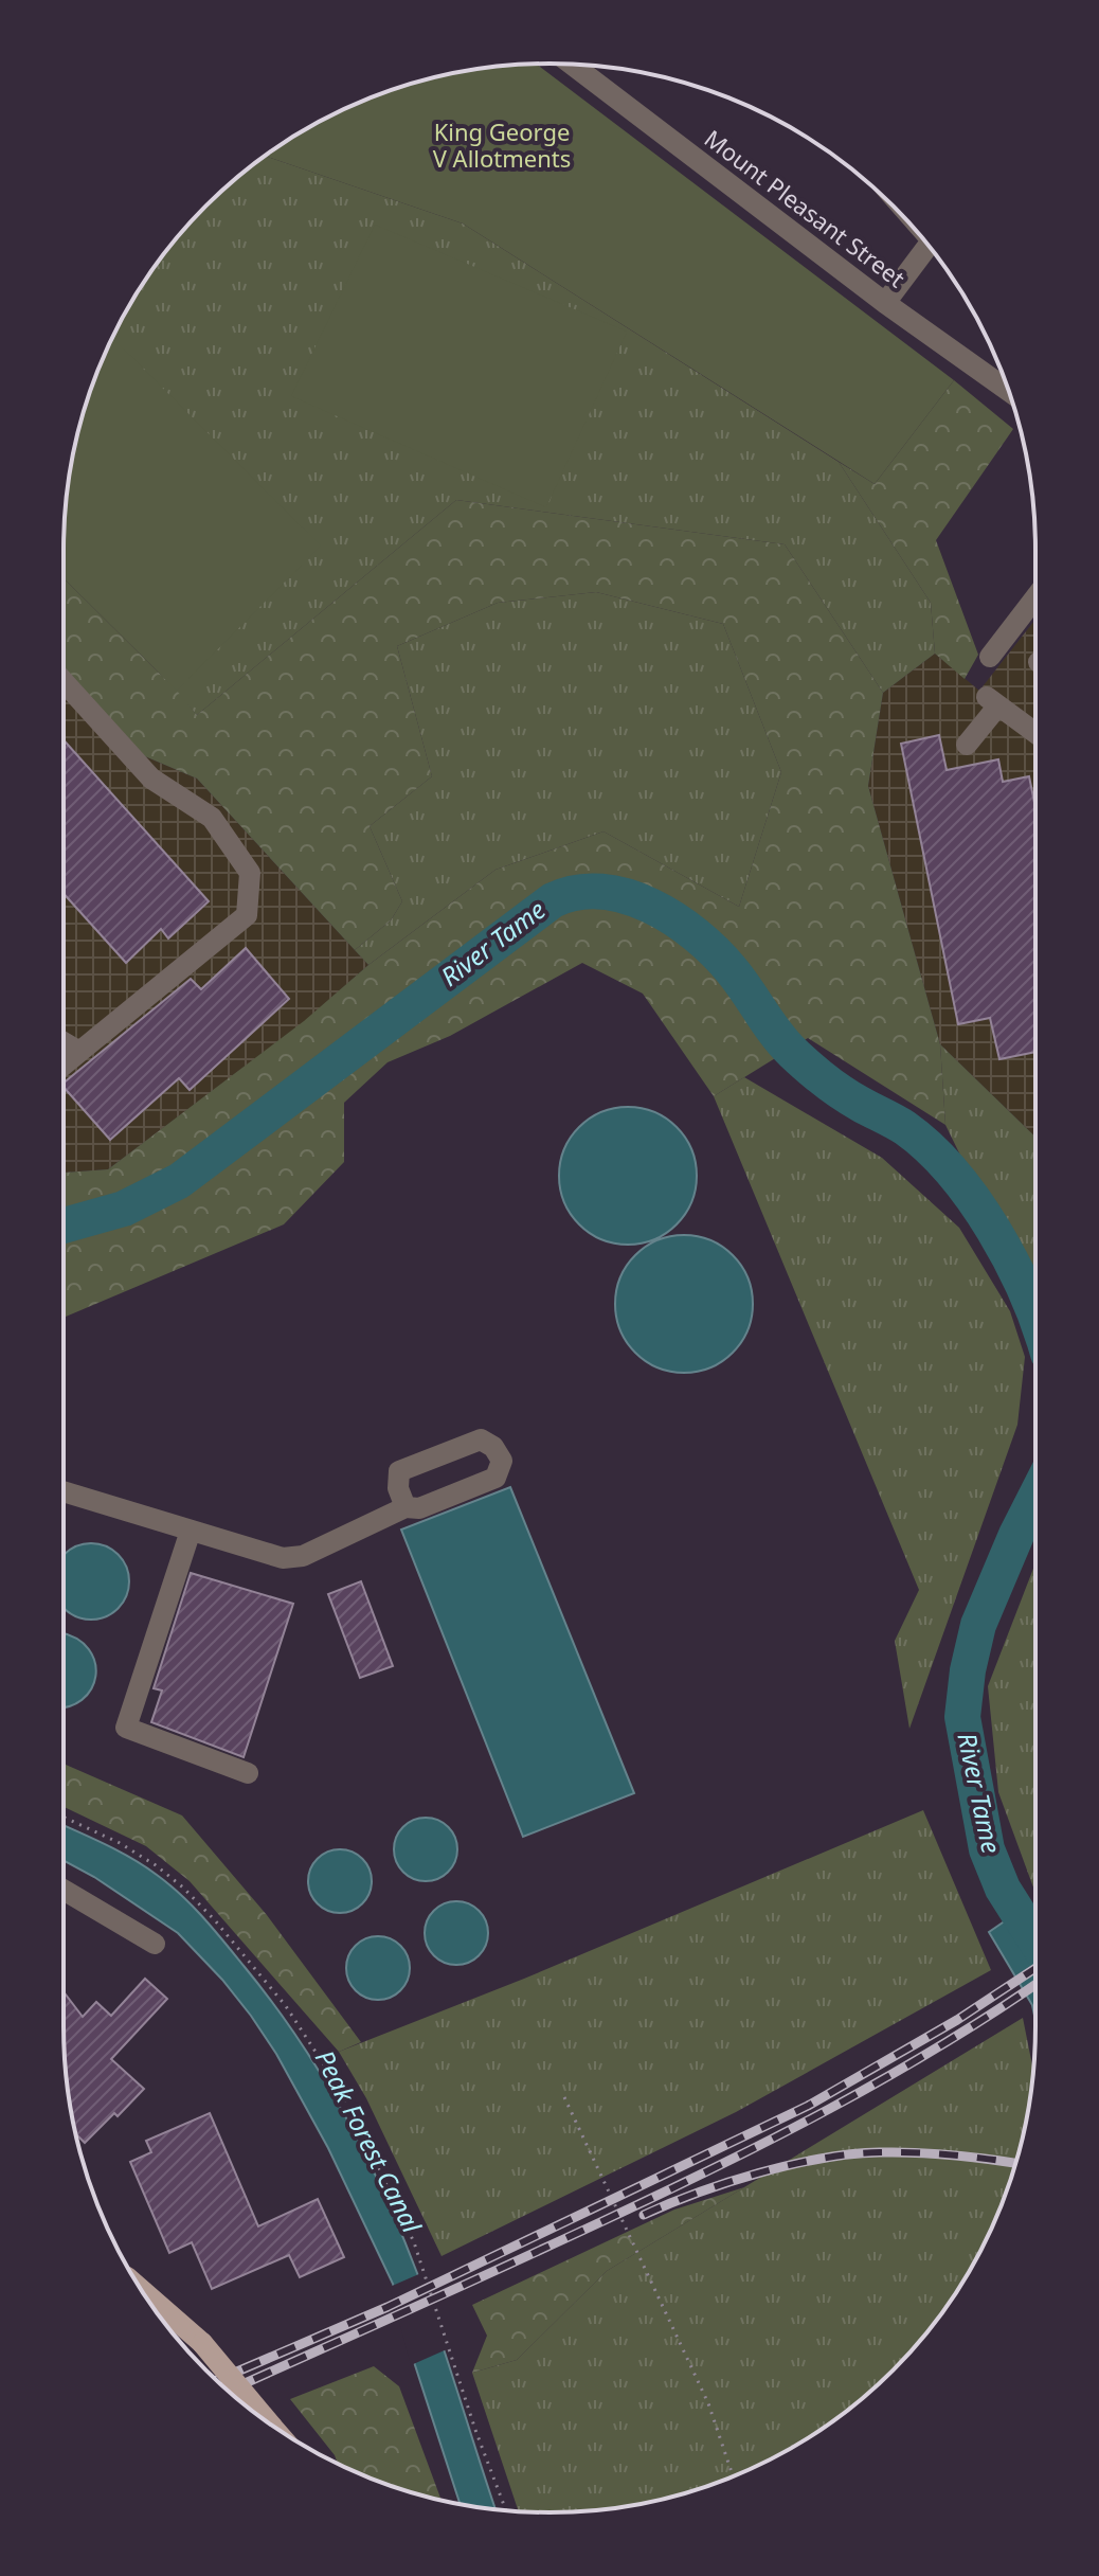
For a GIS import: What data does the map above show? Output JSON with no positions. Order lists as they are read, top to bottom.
{
  "streets": {
    "street": ["Mount Pleasant Street"]
  },
  "water": ["River Tame", "Peak Forest Canal"],
  "parks": ["King George V Allotments"]
}
